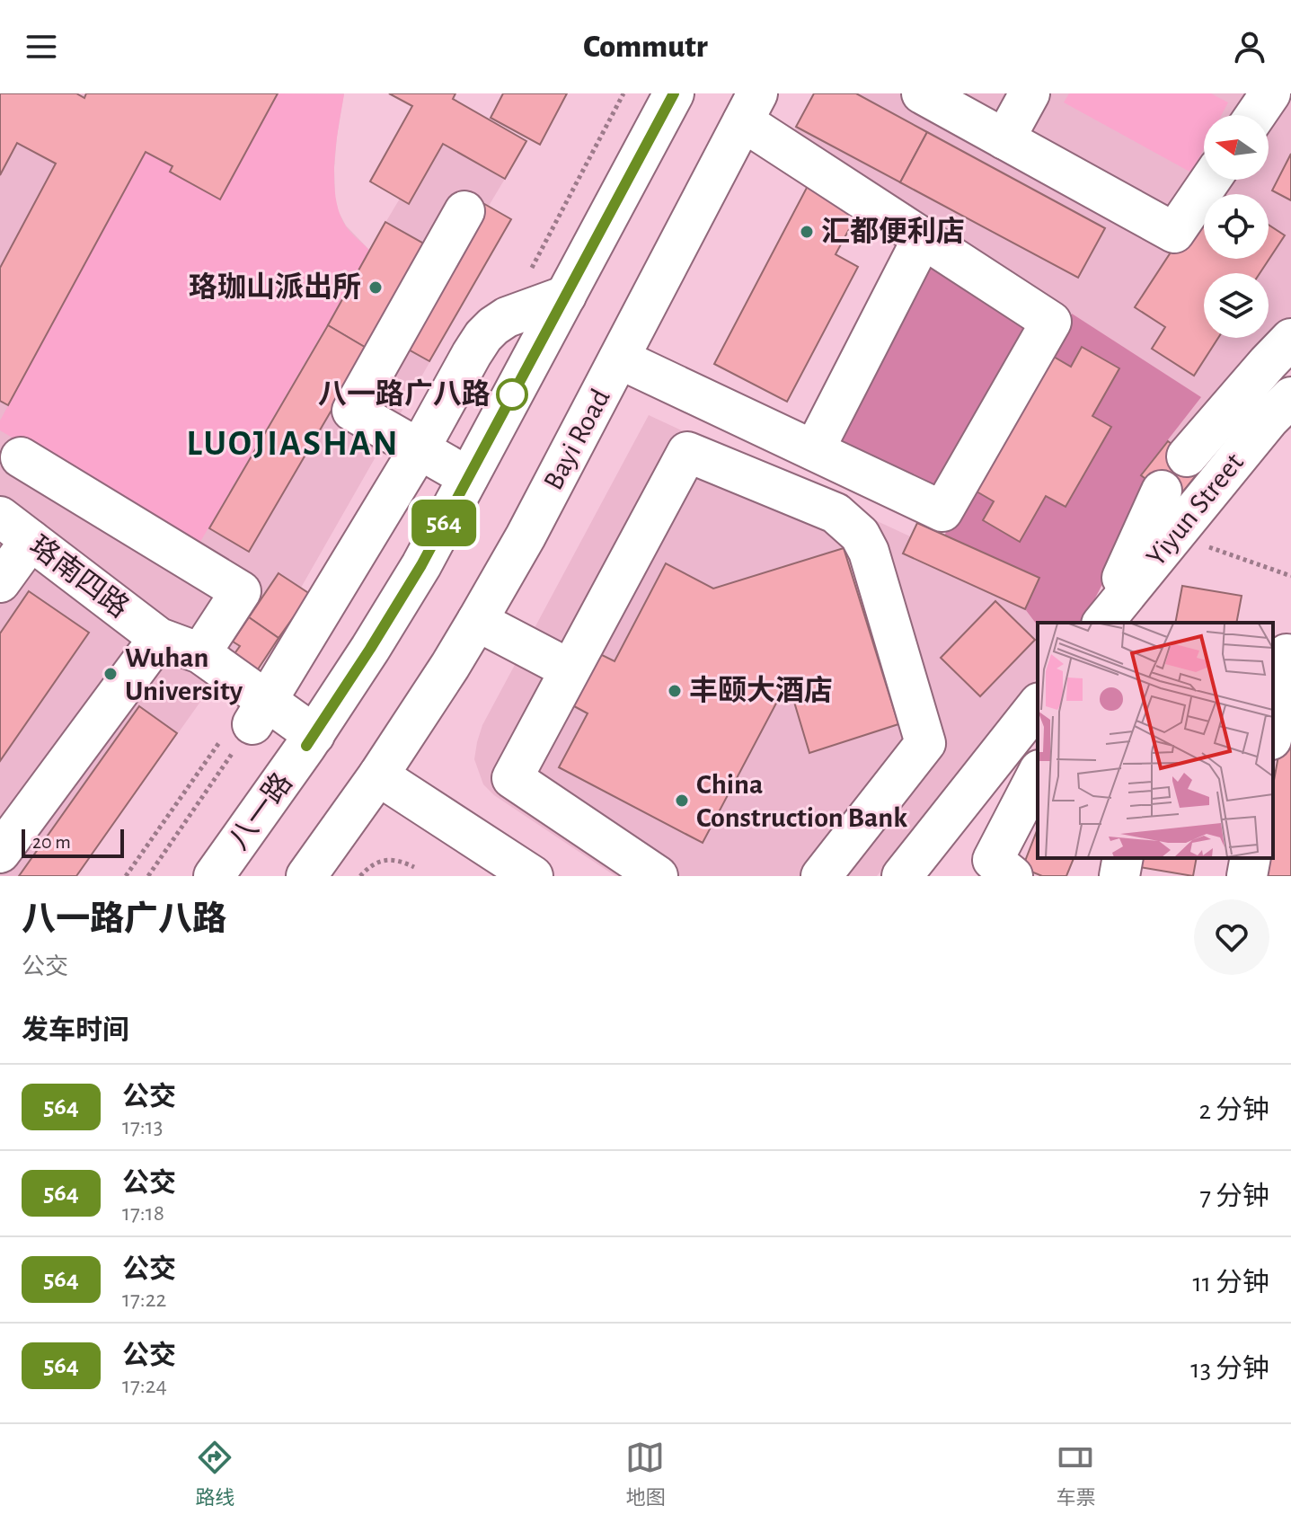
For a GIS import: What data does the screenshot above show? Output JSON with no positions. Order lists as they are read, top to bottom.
{
  "streets": {
    "main road": [
      "Bayi Road",
      "Yiyun Street",
      "珞南四路",
      "八一路"
    ]
  },
  "crossings": [
    ["珞南四路", "八一路"]
  ],
  "districts": ["LUOJIASHAN"],
  "places": [
    "汇都便利店",
    "珞珈山派出所",
    "八一路广八路",
    "Wuhan University",
    "丰颐大酒店",
    "China Construction Bank"
  ],
  "lines": ["bus line 564"],
  "scale_bar": "20 m",
  "north": "left",
  "page": {
    "header": "Commutr",
    "on_map": "564",
    "scale": "20 m",
    "heading": [
      ["八一路广八路", "公交"],
      "发车时间"
    ],
    "list": [
      {
        "mark": "564",
        "name": "公交",
        "note": "17:13",
        "value": "2 分钟"
      },
      {
        "mark": "564",
        "name": "公交",
        "note": "17:18",
        "value": "7 分钟"
      },
      {
        "mark": "564",
        "name": "公交",
        "note": "17:22",
        "value": "11 分钟"
      },
      {
        "mark": "564",
        "name": "公交",
        "note": "17:24",
        "value": "13 分钟"
      }
    ],
    "tabs": ["路线", "地图", "车票"]
  }
}
